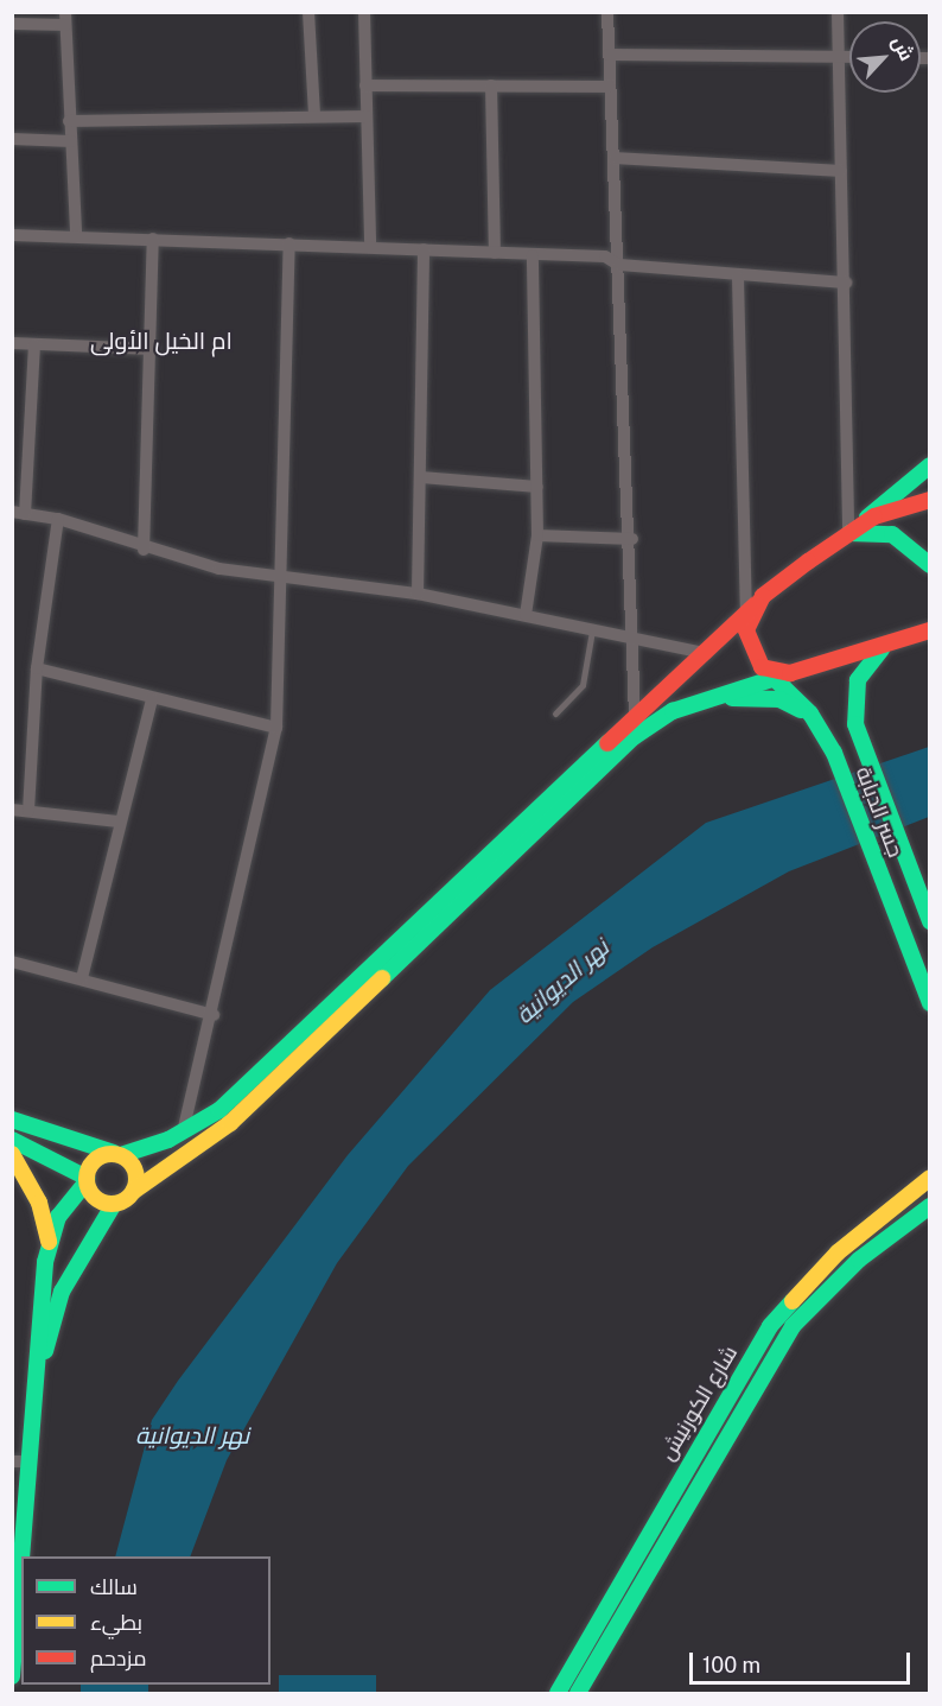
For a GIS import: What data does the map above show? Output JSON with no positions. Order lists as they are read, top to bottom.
{
  "streets": {
    "main road": ["جسر الدبابة", "شارع الكورنيش"]
  },
  "districts": ["ام الخيل الأولى"],
  "water": ["نهر الديوانية"],
  "legend": ["سالك", "بطيء", "مزدحم"],
  "scale_bar": "100 m",
  "north": "top right"
}
